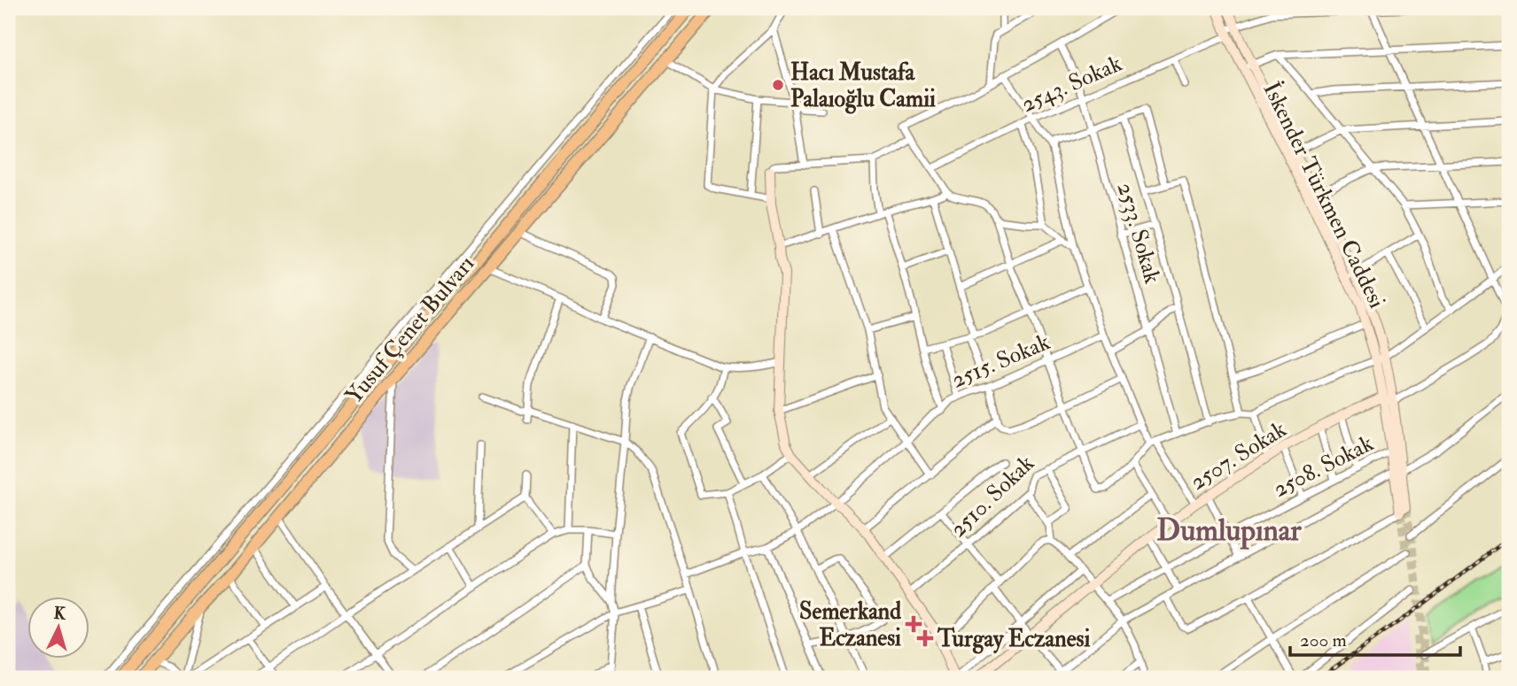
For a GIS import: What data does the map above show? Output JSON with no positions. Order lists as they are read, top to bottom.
{
  "streets": {
    "highway": ["Yusuf Çenet Bulvarı"],
    "street": [
      "2543. Sokak",
      "İskender Türkmen Caddesi",
      "2533. Sokak",
      "2515. Sokak",
      "2507. Sokak",
      "2508. Sokak",
      "2510. Sokak"
    ]
  },
  "crossings": [
    ["2543. Sokak", "İskender Türkmen Caddesi"],
    ["2543. Sokak", "2533. Sokak"],
    ["İskender Türkmen Caddesi", "2507. Sokak"],
    ["İskender Türkmen Caddesi", "2508. Sokak"]
  ],
  "districts": ["Dumlupınar"],
  "places": {
    "other": ["Hacı Mustafa Palaıoğlu Camii"],
    "health": ["Semerkand Eczanesi", "Turgay Eczanesi"]
  },
  "scale_bar": "200 m",
  "north": "top"
}
